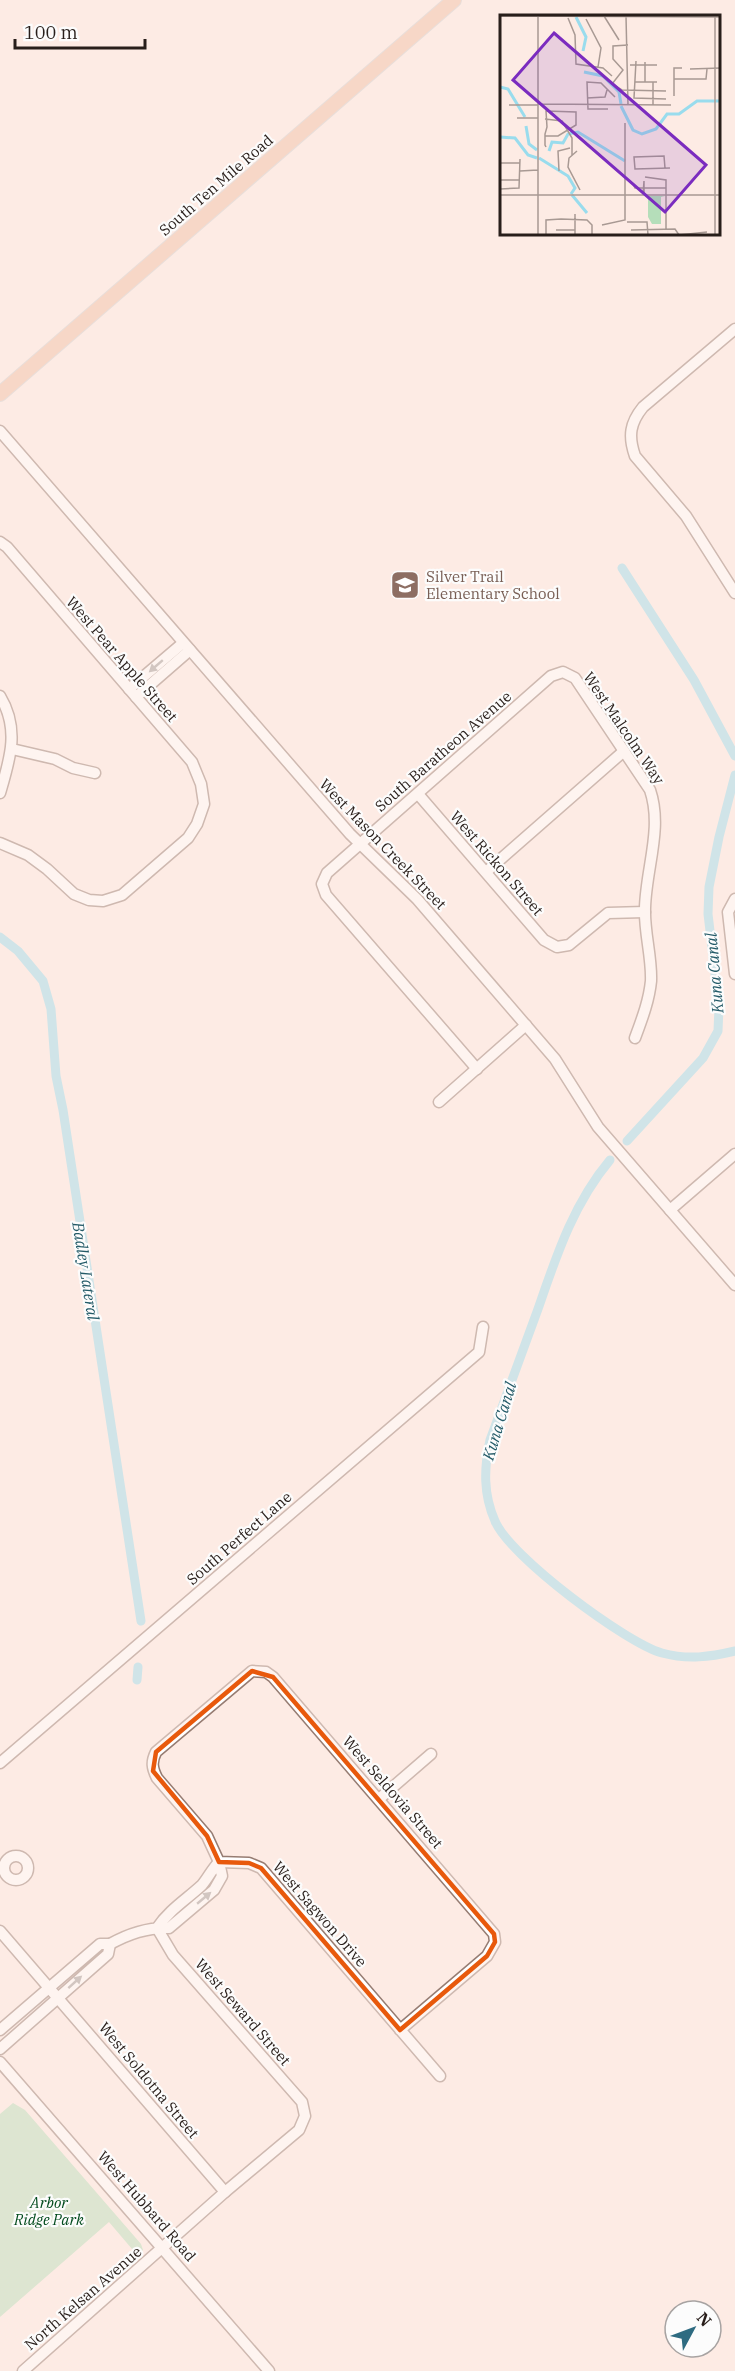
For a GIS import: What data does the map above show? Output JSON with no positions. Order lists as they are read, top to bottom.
{
  "streets": {
    "main road": ["South Ten Mile Road"],
    "street": [
      "West Pear Apple Street",
      "West Malcolm Way",
      "South Baratheon Avenue",
      "West Mason Creek Street",
      "West Rickon Street",
      "South Perfect Lane",
      "West Seldovia Street",
      "West Sagwon Drive",
      "West Seward Street",
      "West Soldotna Street",
      "West Hubbard Road",
      "North Kelsan Avenue"
    ]
  },
  "crossings": [
    ["West Malcolm Way", "South Baratheon Avenue"],
    ["West Malcolm Way", "West Rickon Street"],
    ["South Baratheon Avenue", "West Mason Creek Street"],
    ["South Baratheon Avenue", "West Rickon Street"],
    ["West Seldovia Street", "West Sagwon Drive"],
    ["West Seward Street", "North Kelsan Avenue"],
    ["West Soldotna Street", "North Kelsan Avenue"],
    ["West Hubbard Road", "North Kelsan Avenue"]
  ],
  "water": ["Kuna Canal", "Badley Lateral"],
  "parks": ["Arbor Ridge Park"],
  "places": {
    "school or university": ["Silver Trail Elementary School"]
  },
  "scale_bar": "100 m",
  "north": "top right"
}
